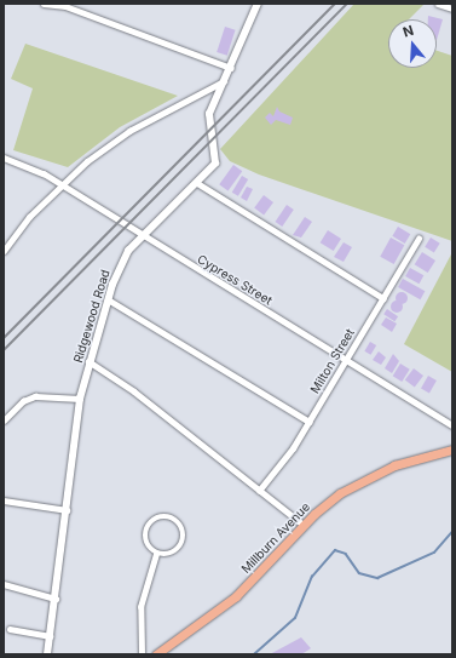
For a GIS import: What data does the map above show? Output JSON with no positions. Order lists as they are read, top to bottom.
{
  "streets": {
    "main road": ["Millburn Avenue"],
    "street": ["Cypress Street", "Ridgewood Road", "Milton Street"]
  },
  "crossings": [
    ["Cypress Street", "Ridgewood Road"],
    ["Cypress Street", "Milton Street"]
  ],
  "north": "top"
}
